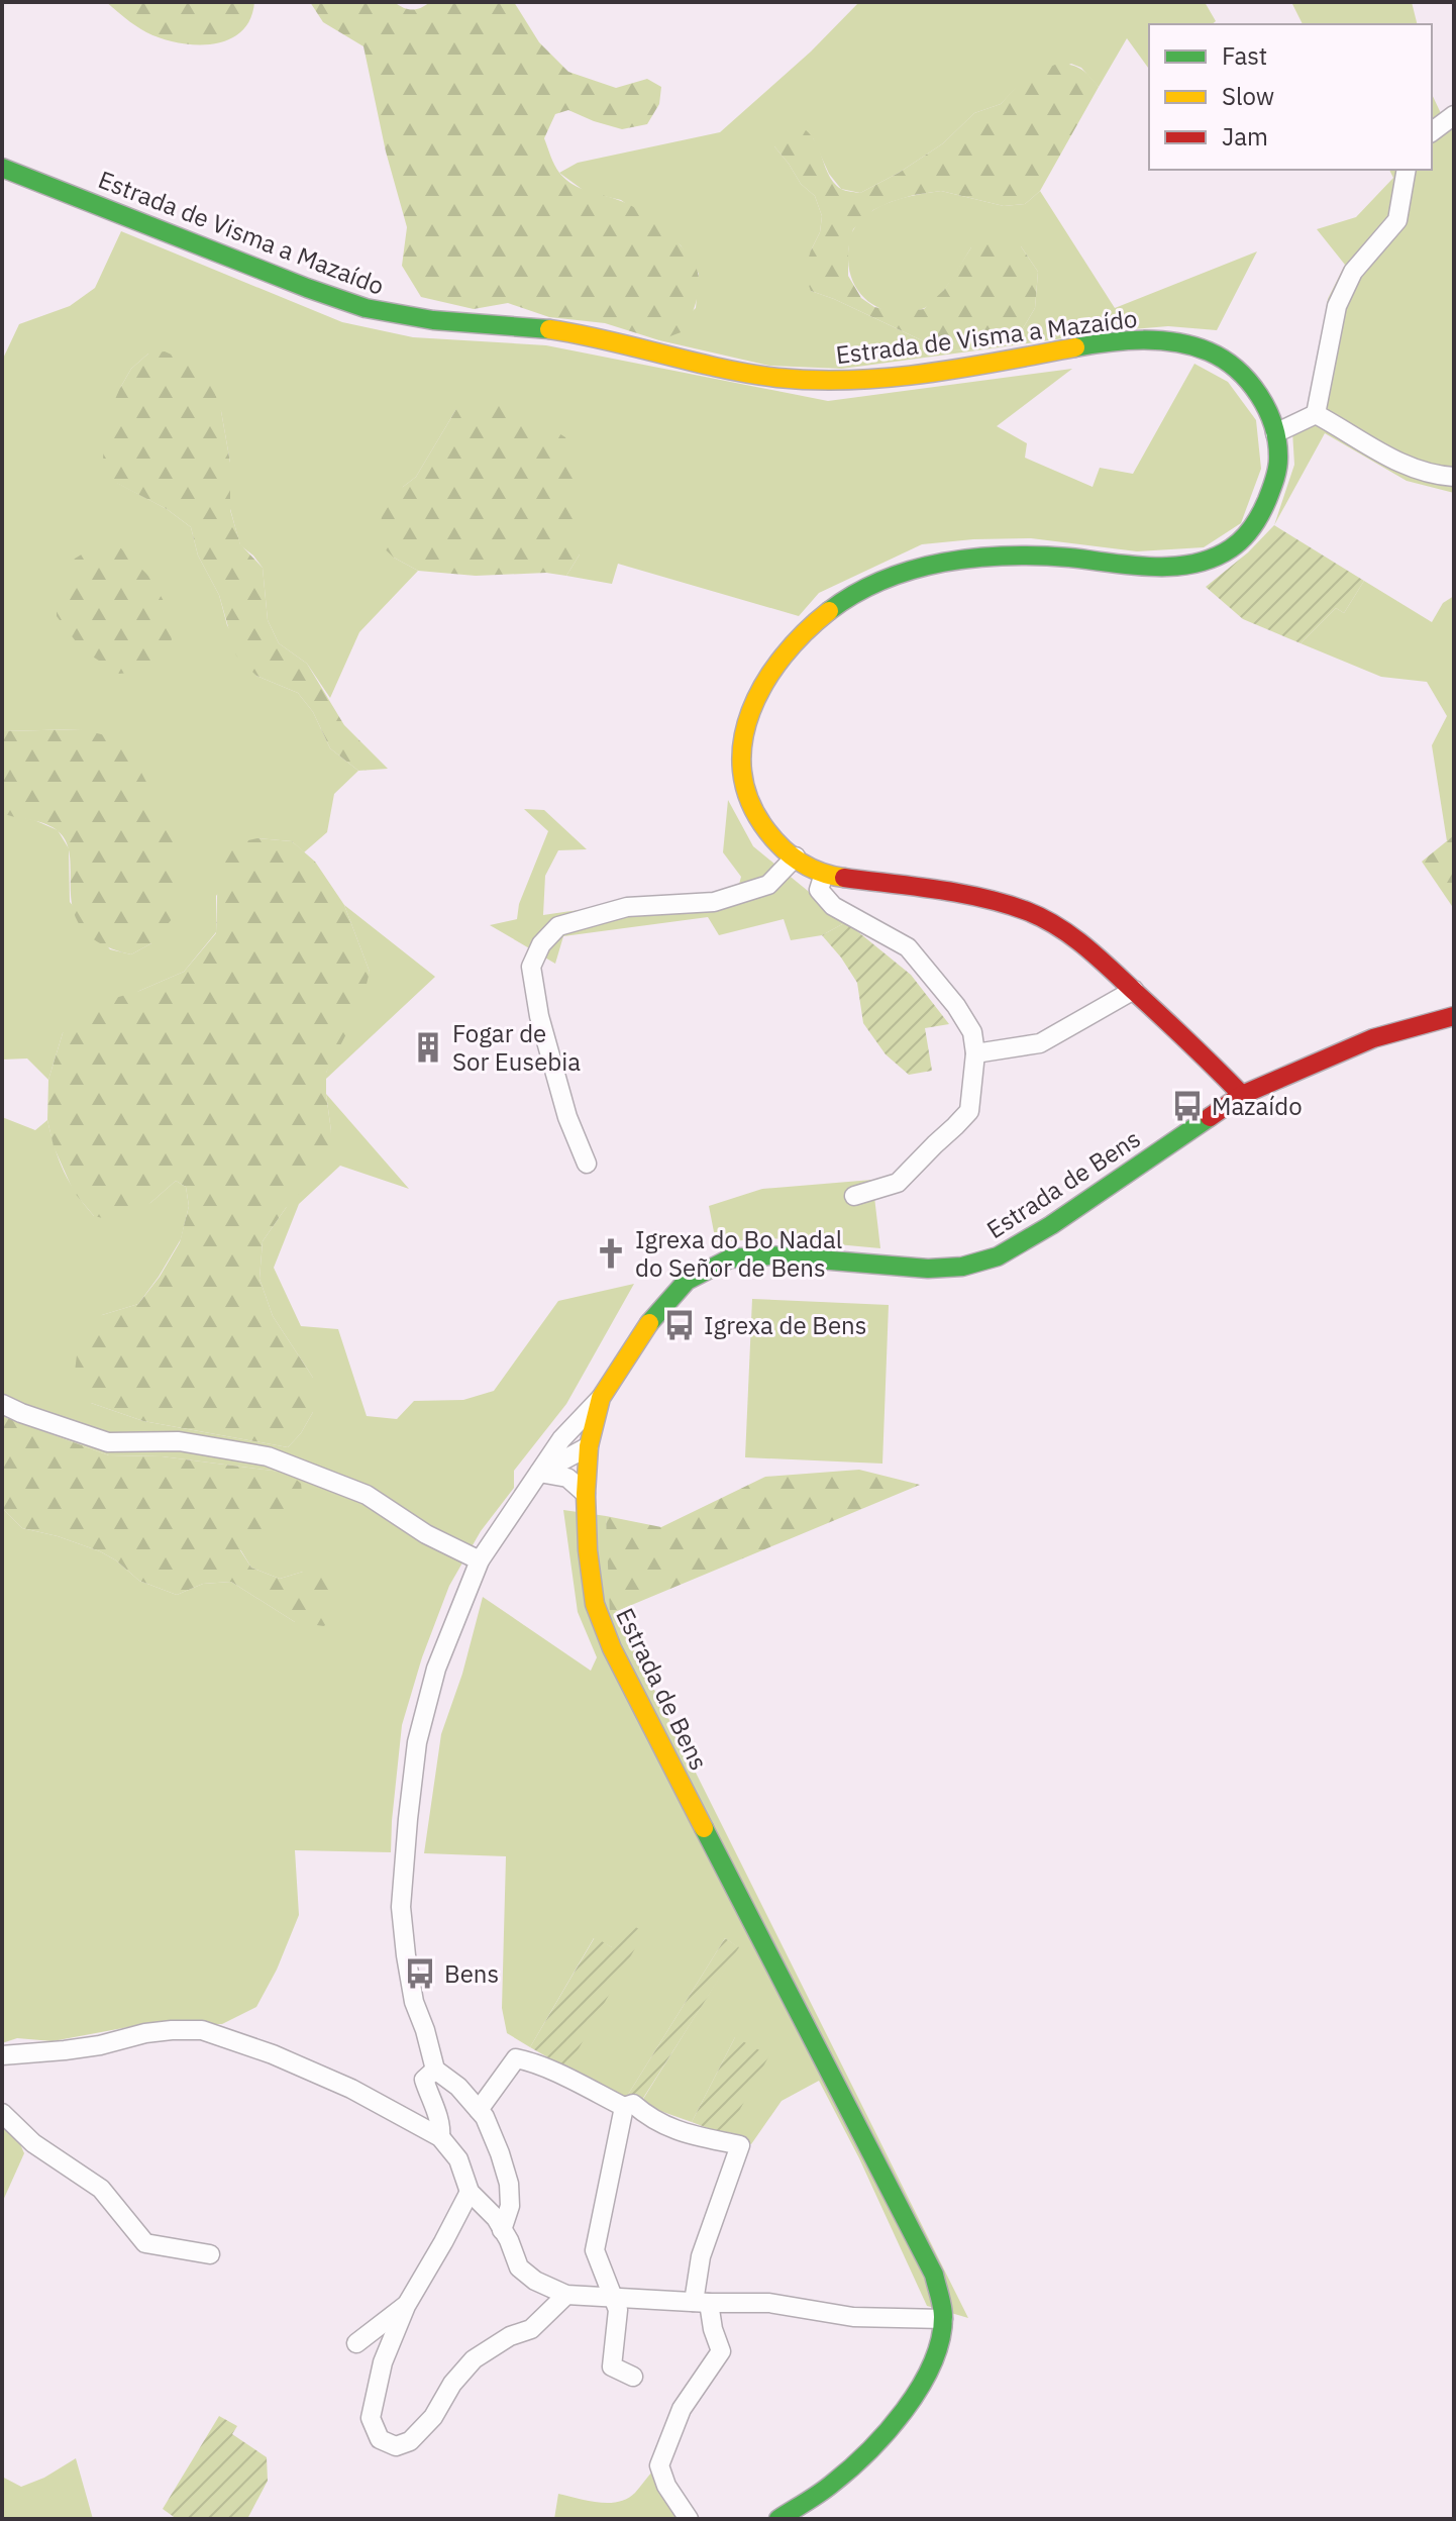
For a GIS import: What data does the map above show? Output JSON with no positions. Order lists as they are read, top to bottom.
{
  "streets": {
    "street": ["Estrada de Visma a Mazaído", "Estrada de Bens"]
  },
  "crossings": [
    ["Estrada de Visma a Mazaído", "Estrada de Bens"]
  ],
  "places": {
    "building": ["Fogar de Sor Eusebia"],
    "bus stop": ["Mazaído", "Igrexa de Bens", "Bens"],
    "church": ["Igrexa do Bo Nadal do Señor de Bens"]
  },
  "legend": ["Fast", "Slow", "Jam"]
}
